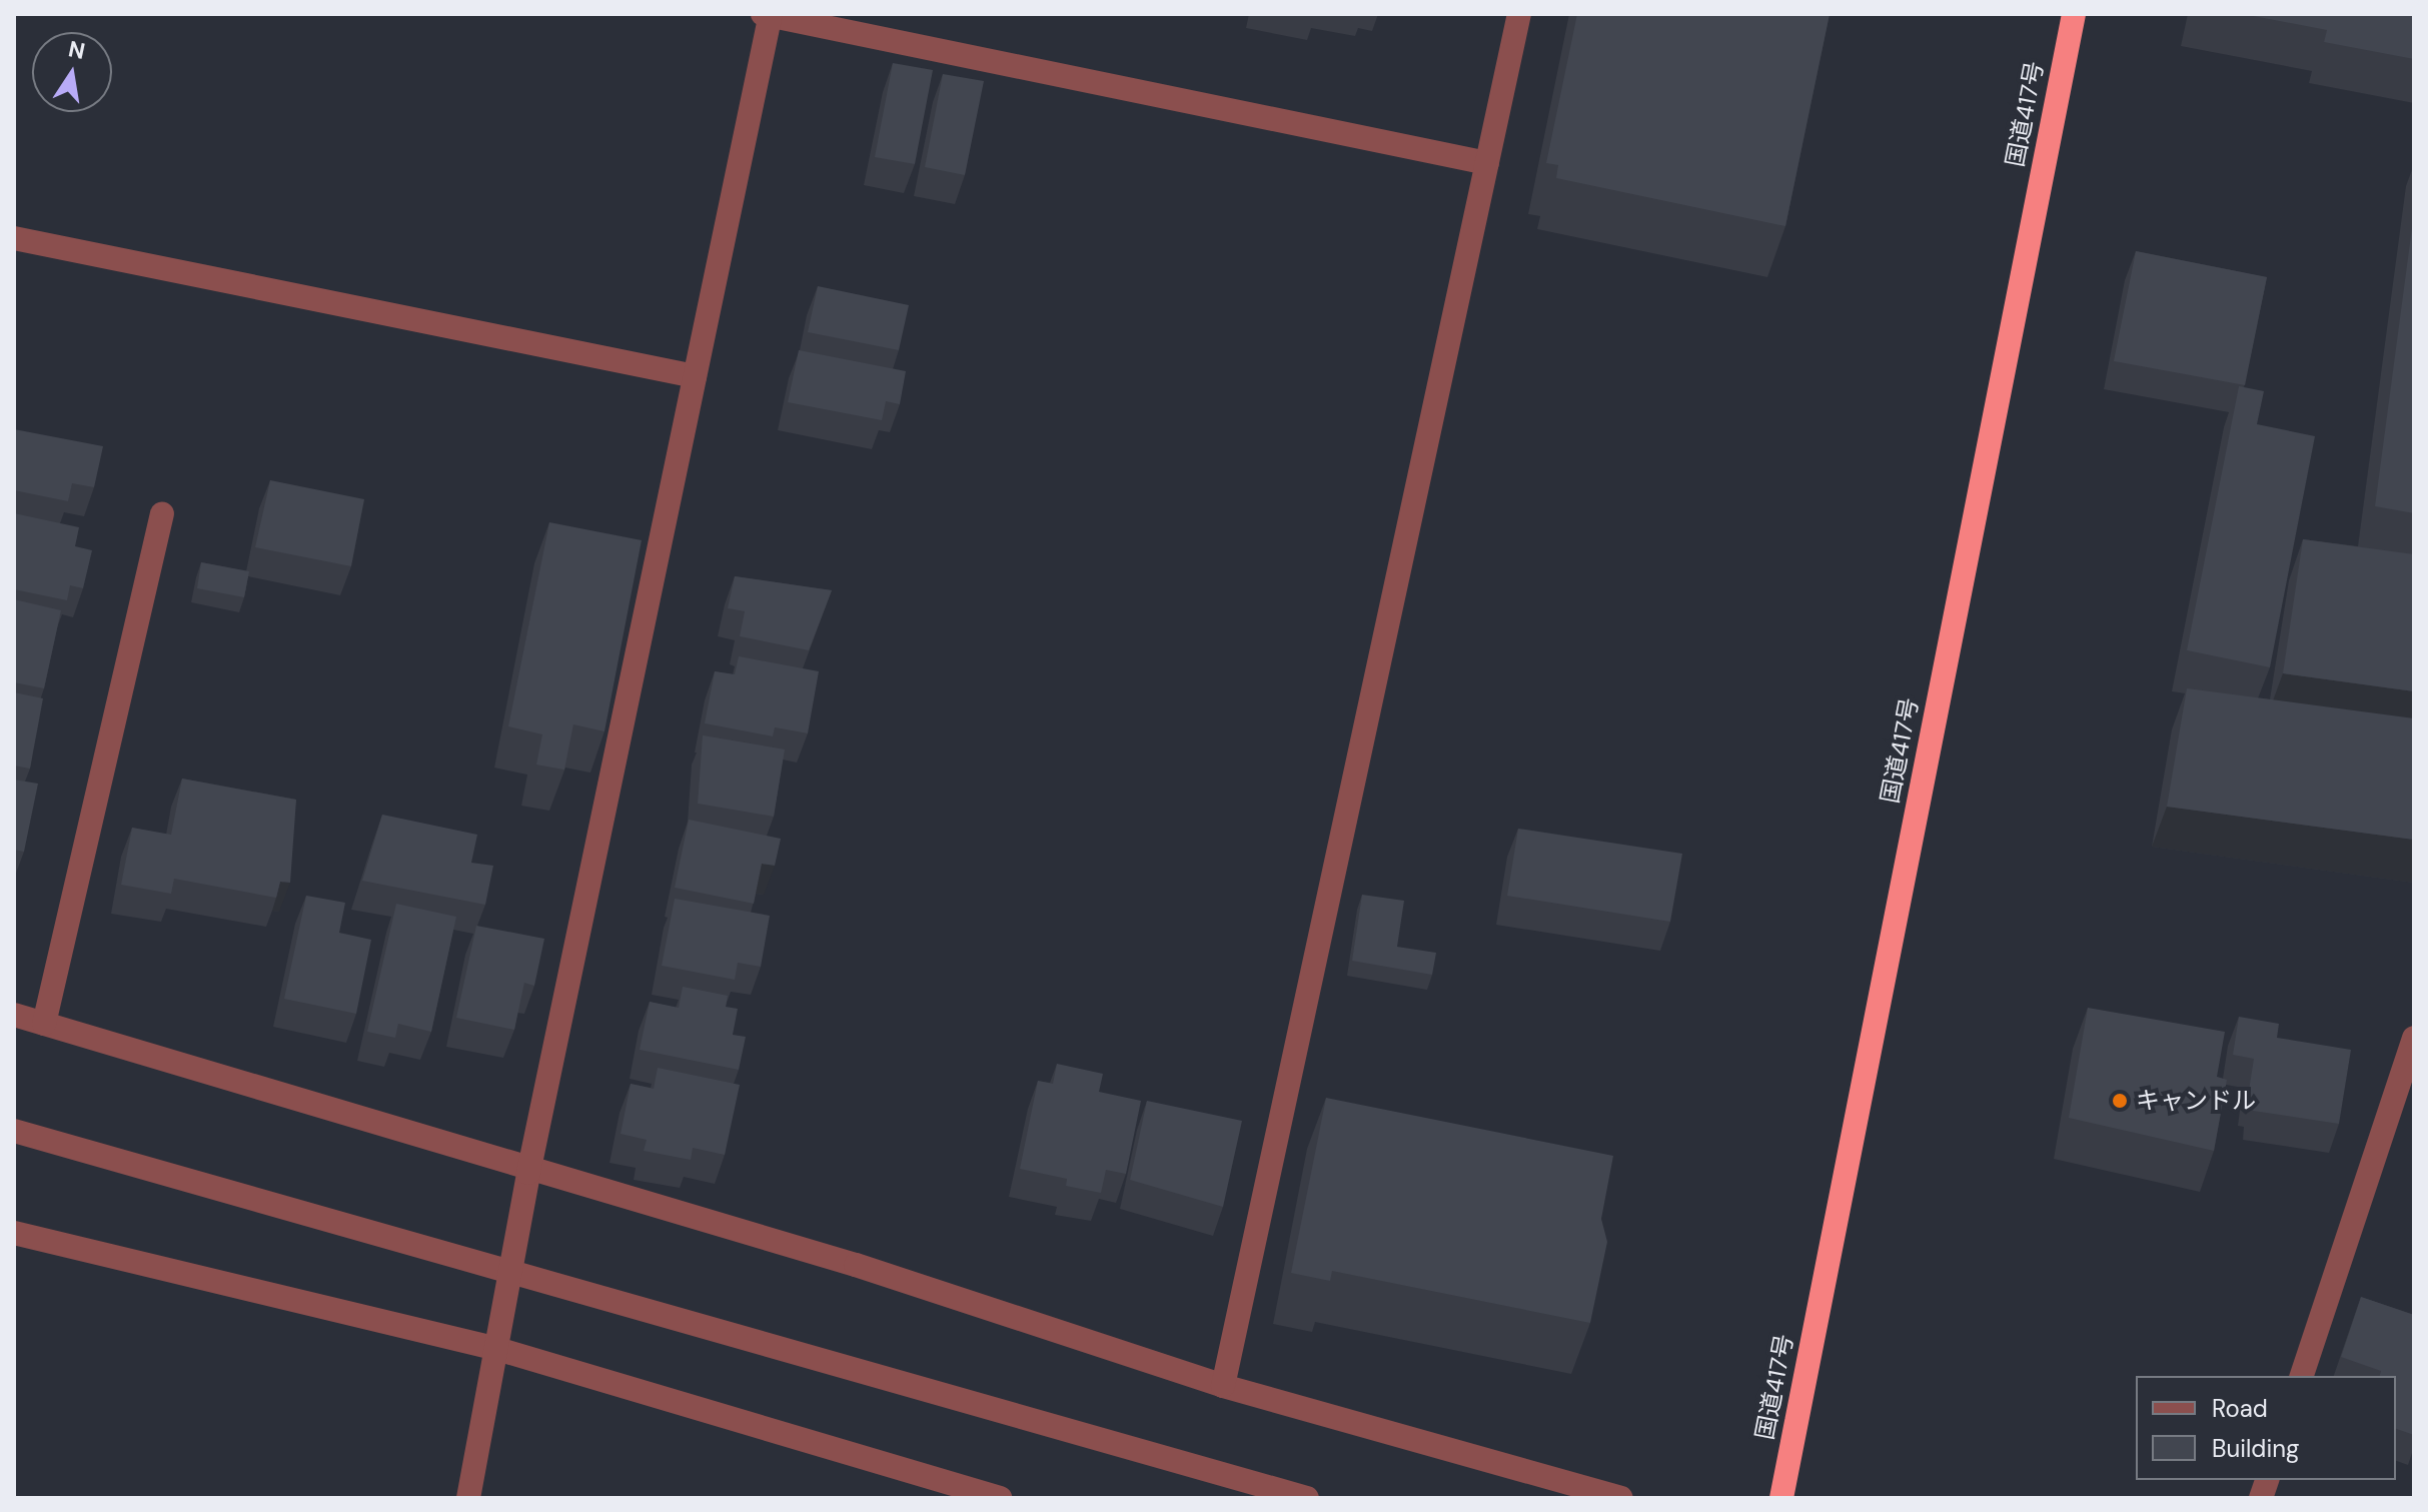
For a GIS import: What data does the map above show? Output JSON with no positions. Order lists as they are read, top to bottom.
{
  "streets": {
    "highway": ["国道417号"]
  },
  "places": ["キャンドル"],
  "legend": ["Road", "Building"],
  "north": "top"
}
